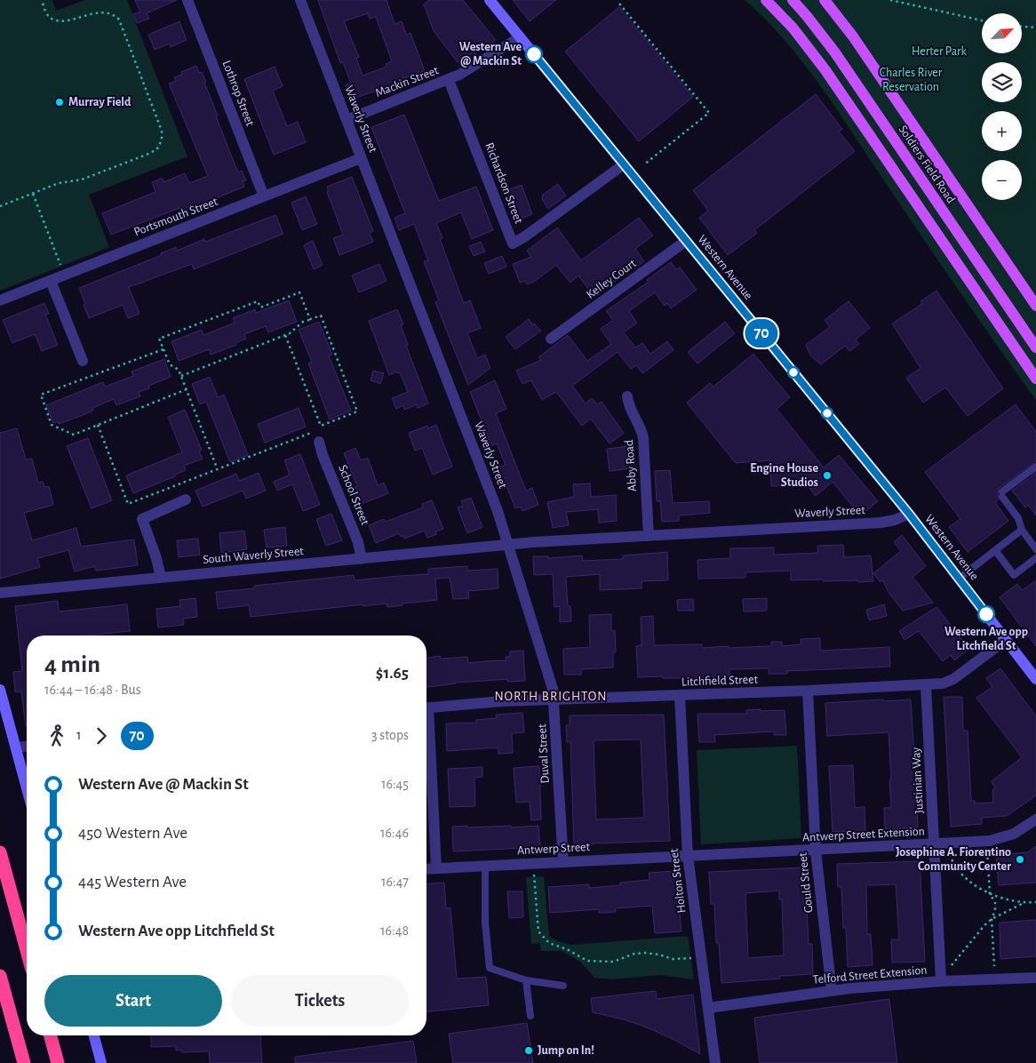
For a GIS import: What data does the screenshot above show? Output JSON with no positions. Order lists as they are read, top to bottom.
{
  "streets": {
    "main road": ["Soldiers Field Road", "Western Avenue"],
    "street": [
      "Mackin Street",
      "Lothrop Street",
      "Waverly Street",
      "Richardson Street",
      "Portsmouth Street",
      "Kelley Court",
      "Abby Road",
      "School Street",
      "South Waverly Street",
      "Litchfield Street",
      "Duval Street",
      "Justinian Way",
      "Antwerp Street Extension",
      "Antwerp Street",
      "Holton Street",
      "Gould Street",
      "Telford Street Extension"
    ]
  },
  "crossings": [
    ["Mackin Street", "Waverly Street"],
    ["Mackin Street", "Richardson Street"],
    ["Mackin Street", "Western Avenue"],
    ["Lothrop Street", "Portsmouth Street"],
    ["Waverly Street", "Portsmouth Street"],
    ["Waverly Street", "Western Avenue"],
    ["Waverly Street", "Abby Road"],
    ["Waverly Street", "South Waverly Street"],
    ["Waverly Street", "Duval Street"],
    ["Richardson Street", "Western Avenue"],
    ["Western Avenue", "Kelley Court"],
    ["Western Avenue", "Litchfield Street"],
    ["School Street", "South Waverly Street"],
    ["South Waverly Street", "Duval Street"],
    ["Litchfield Street", "Duval Street"],
    ["Litchfield Street", "Justinian Way"],
    ["Litchfield Street", "Holton Street"],
    ["Litchfield Street", "Gould Street"],
    ["Duval Street", "Antwerp Street"],
    ["Justinian Way", "Antwerp Street Extension"],
    ["Justinian Way", "Telford Street Extension"],
    ["Antwerp Street Extension", "Antwerp Street"],
    ["Antwerp Street Extension", "Holton Street"],
    ["Antwerp Street Extension", "Gould Street"],
    ["Antwerp Street", "Holton Street"],
    ["Holton Street", "Telford Street Extension"],
    ["Gould Street", "Telford Street Extension"]
  ],
  "districts": ["NORTH BRIGHTON"],
  "parks": ["Herter Park", "Charles River Reservation"],
  "places": [
    "Western Ave @ Mackin St",
    "Murray Field",
    "Engine House Studios",
    "Western Ave opp Litchfield St",
    "Josephine A. Fiorentino Community Center",
    "Jump on In!"
  ],
  "lines": ["bus line 70"],
  "north": "top right",
  "page": {
    "on_map": "70",
    "map_buttons": ["+", "−"],
    "heading": ["4 min", "16:44 – 16:48 · Bus", "$1.65"],
    "legs": ["1", "70", "3 stops"],
    "list": [
      {
        "name": "Western Ave @ Mackin St",
        "value": "16:45"
      },
      {
        "name": "450 Western Ave",
        "value": "16:46"
      },
      {
        "name": "445 Western Ave",
        "value": "16:47"
      },
      {
        "name": "Western Ave opp Litchfield St",
        "value": "16:48"
      }
    ],
    "buttons": ["Start", "Tickets"]
  }
}
